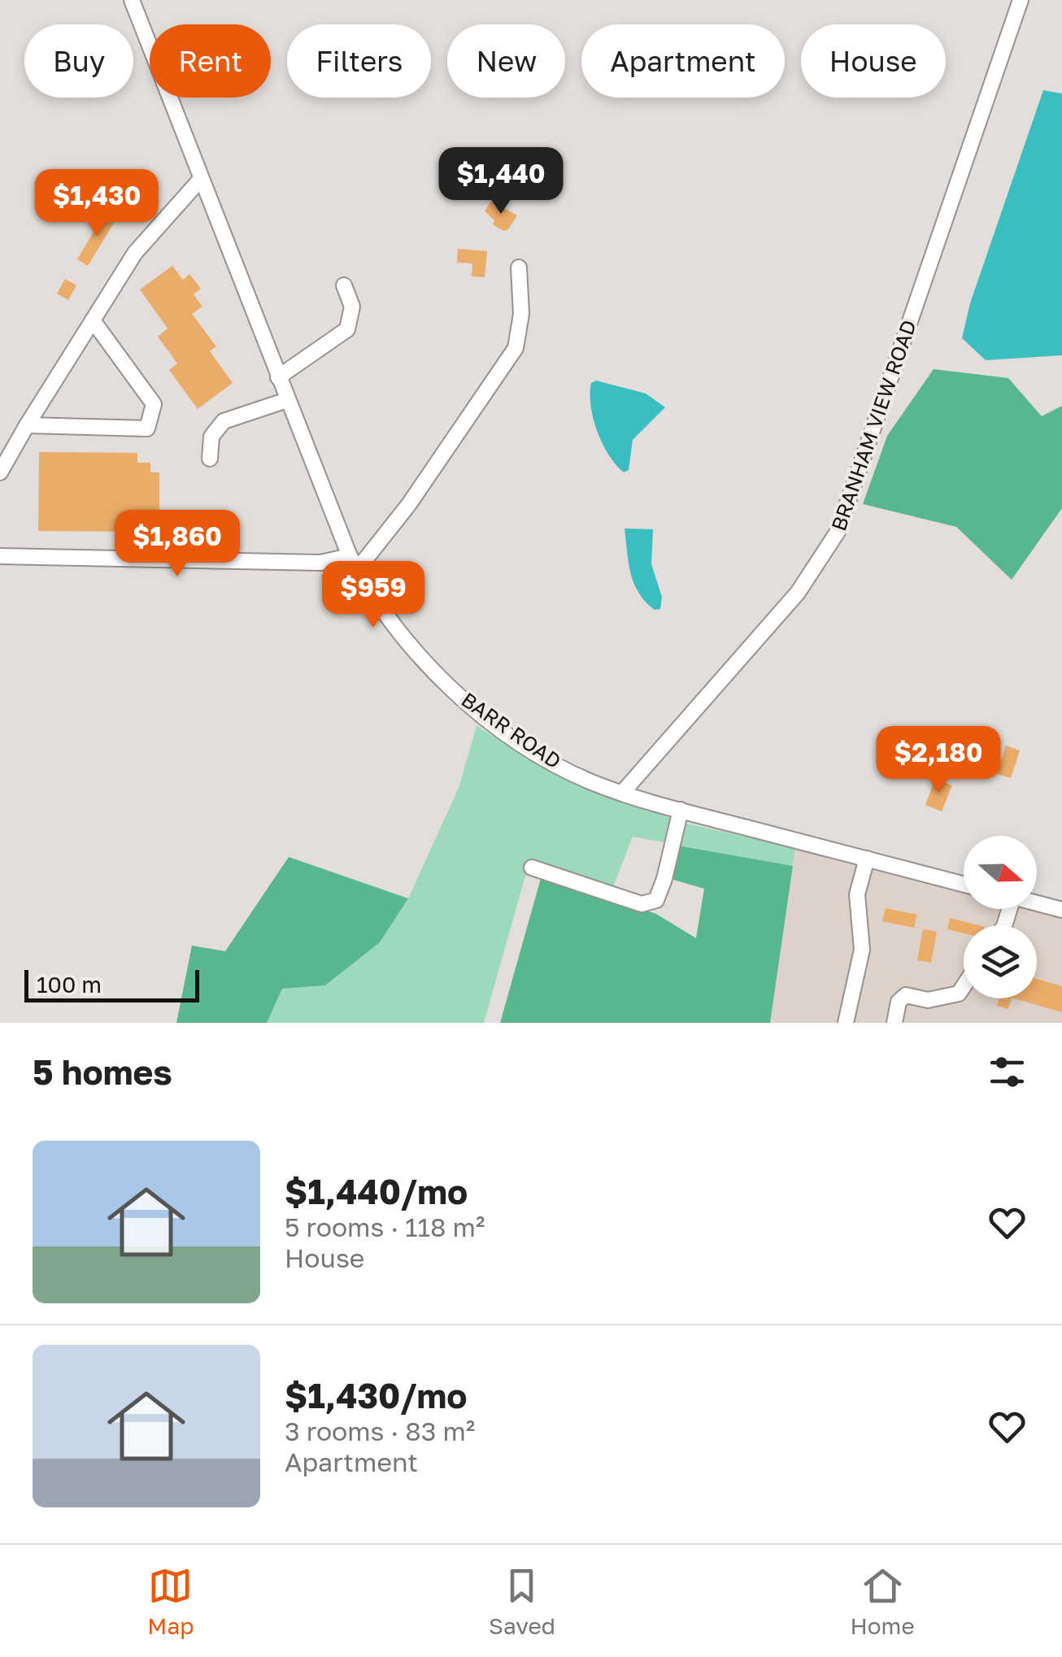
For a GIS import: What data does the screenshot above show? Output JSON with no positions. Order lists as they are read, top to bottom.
{
  "streets": {
    "street": ["BRANHAM VIEW ROAD", "BARR ROAD"]
  },
  "crossings": [
    ["BRANHAM VIEW ROAD", "BARR ROAD"]
  ],
  "scale_bar": "100 m",
  "north": "right",
  "page": {
    "chip": [
      "Buy",
      "Rent",
      "Filters",
      "New",
      "Apartment",
      "House"
    ],
    "price": [
      "$1,440",
      "$1,430",
      "$1,860",
      "$959",
      "$2,180"
    ],
    "scale": "100 m",
    "heading": "5 homes",
    "list": [
      {
        "name": "$1,440/mo",
        "note": "5 rooms · 118 m² · House"
      },
      {
        "name": "$1,430/mo",
        "note": "3 rooms · 83 m² · Apartment"
      }
    ],
    "tabs": ["Map", "Saved", "Home"]
  }
}
